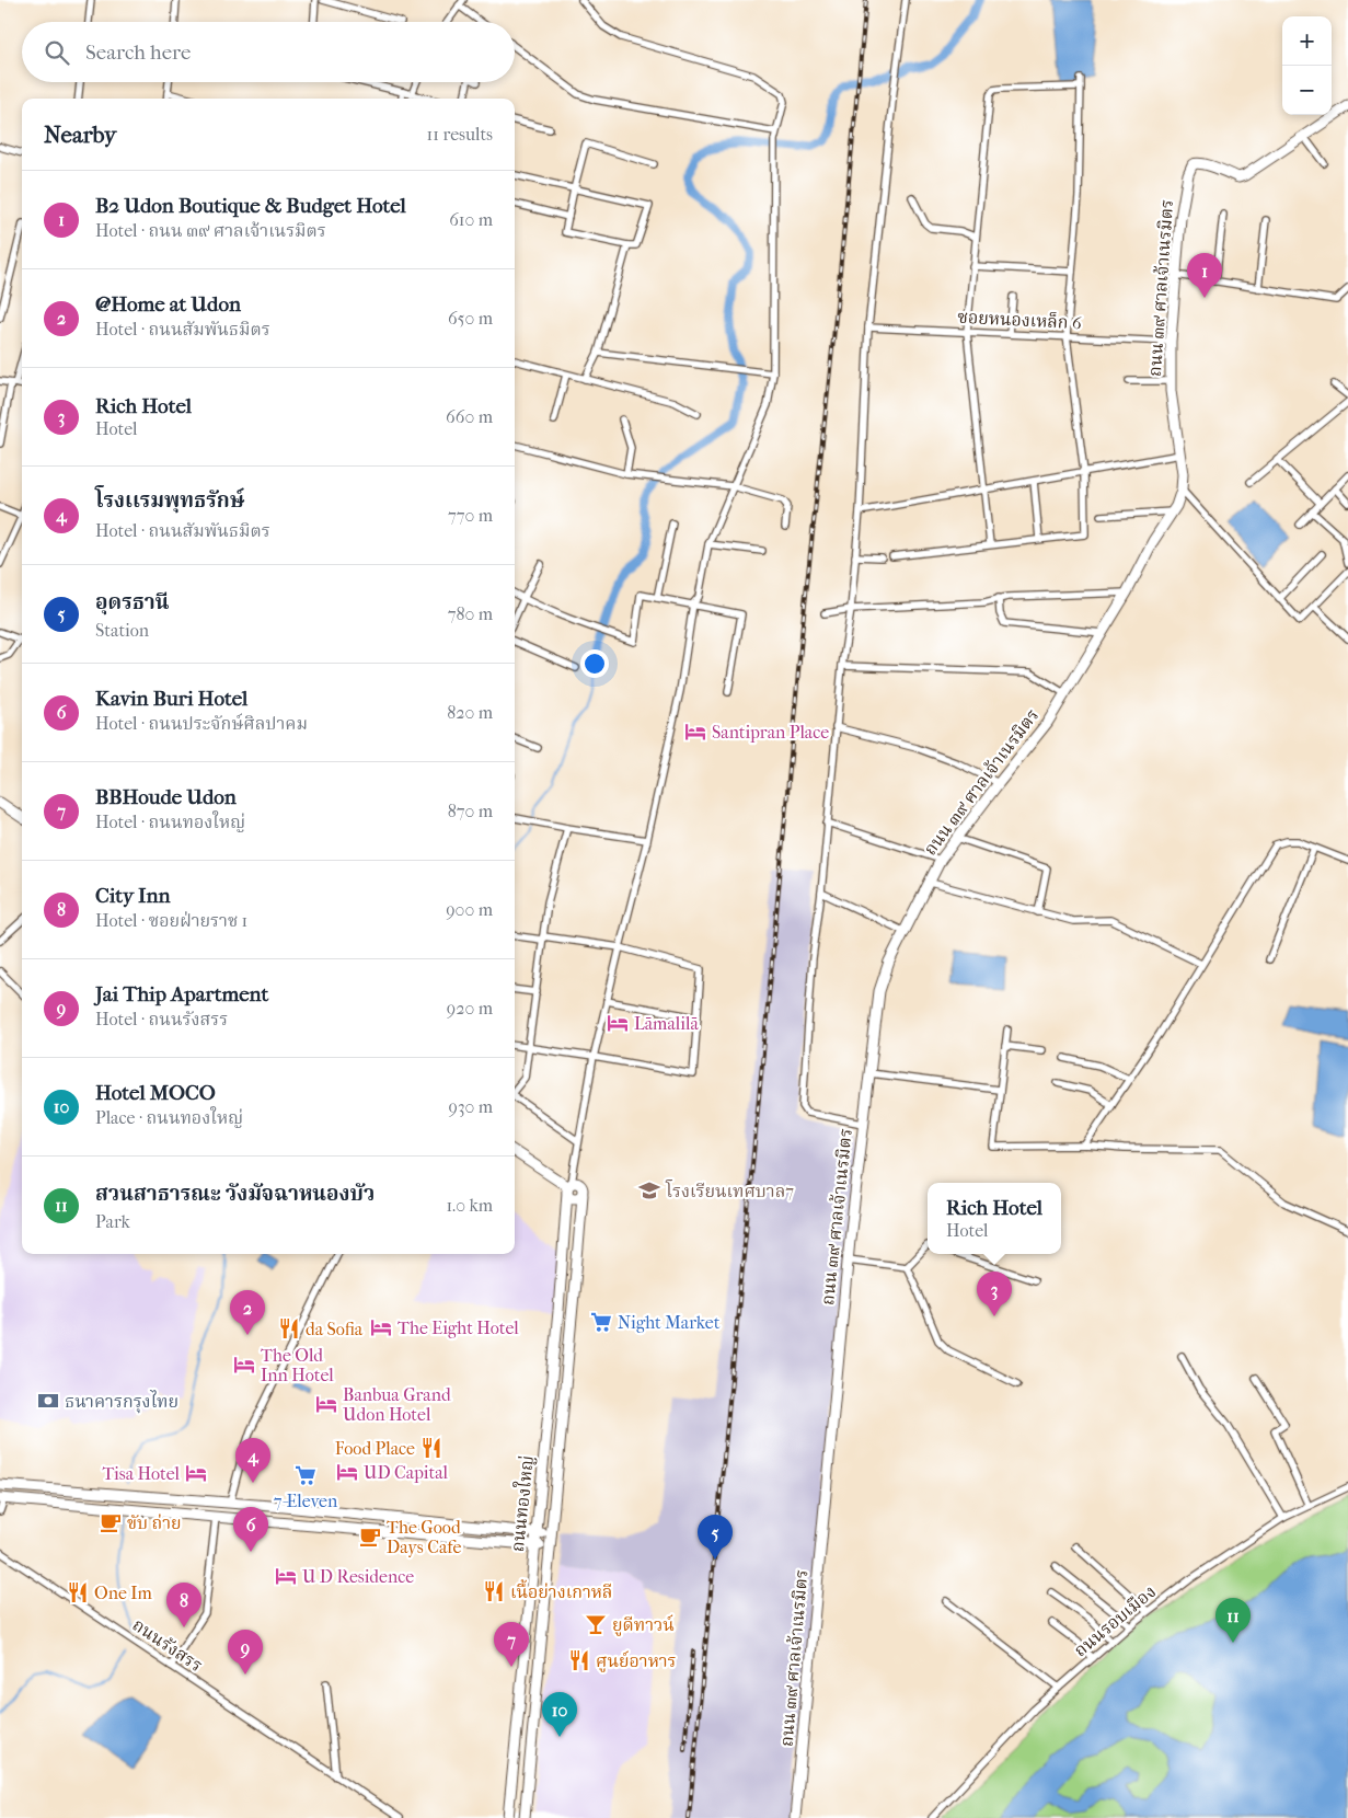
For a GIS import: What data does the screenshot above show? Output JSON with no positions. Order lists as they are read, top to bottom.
{
  "streets": {
    "street": [
      "ถนน ๓๙ ศาลเจ้าเนรมิตร",
      "ซอยหนองเหล็ก 6",
      "ถนนทองใหญ่",
      "ถนนรอบเมือง",
      "ถนนรังสรร"
    ]
  },
  "crossings": [
    ["ถนน ๓๙ ศาลเจ้าเนรมิตร", "ซอยหนองเหล็ก 6"]
  ],
  "places": {
    "hotel": [
      "Santipran Place",
      "Lāmalilā",
      "The Eight Hotel",
      "The Old Inn Hotel",
      "Banbua Grand Udon Hotel",
      "UD Capital",
      "Tisa Hotel",
      "U D Residence"
    ],
    "school or university": ["โรงเรียนเทศบาล7"],
    "supermarket": ["Night Market", "7-Eleven"],
    "restaurant": [
      "da Sofia",
      "Food Place",
      "เนื้อย่างเกาหลี",
      "One Im",
      "ศูนย์อาหาร"
    ],
    "bank": ["ธนาคารกรุงไทย"],
    "cafe": ["ขับ ถ่าย", "The Good Days Cafe"],
    "bar": ["ยูดีทาวน์"]
  },
  "page": {
    "map_buttons": ["+", "−"],
    "search": "Search here",
    "heading": ["Nearby", "11 results"],
    "list": [
      {
        "mark": "1",
        "name": "B2 Udon Boutique & Budget Hotel",
        "note": "Hotel · ถนน ๓๙ ศาลเจ้าเนรมิตร",
        "value": "610 m"
      },
      {
        "mark": "2",
        "name": "@Home at Udon",
        "note": "Hotel · ถนนสัมพันธมิตร",
        "value": "650 m"
      },
      {
        "mark": "3",
        "name": "Rich Hotel",
        "note": "Hotel",
        "value": "660 m"
      },
      {
        "mark": "4",
        "name": "โรงเเรมพุทธรักษ์",
        "note": "Hotel · ถนนสัมพันธมิตร",
        "value": "770 m"
      },
      {
        "mark": "5",
        "name": "อุดรธานี",
        "note": "Station",
        "value": "780 m"
      },
      {
        "mark": "6",
        "name": "Kavin Buri Hotel",
        "note": "Hotel · ถนนประจักษ์ศิลปาคม",
        "value": "820 m"
      },
      {
        "mark": "7",
        "name": "BBHoude Udon",
        "note": "Hotel · ถนนทองใหญ่",
        "value": "870 m"
      },
      {
        "mark": "8",
        "name": "City Inn",
        "note": "Hotel · ซอยฝ่ายราช 1",
        "value": "900 m"
      },
      {
        "mark": "9",
        "name": "Jai Thip Apartment",
        "note": "Hotel · ถนนรังสรร",
        "value": "920 m"
      },
      {
        "mark": "10",
        "name": "Hotel MOCO",
        "note": "Place · ถนนทองใหญ่",
        "value": "930 m"
      },
      {
        "mark": "11",
        "name": "สวนสาธารณะ วังมัจฉาหนองบัว",
        "note": "Park",
        "value": "1.0 km"
      }
    ],
    "pins": [
      "1",
      "3",
      "2",
      "4",
      "6",
      "5",
      "8",
      "11",
      "7",
      "9",
      "10"
    ],
    "popup": ["Rich Hotel", "Hotel"]
  }
}
